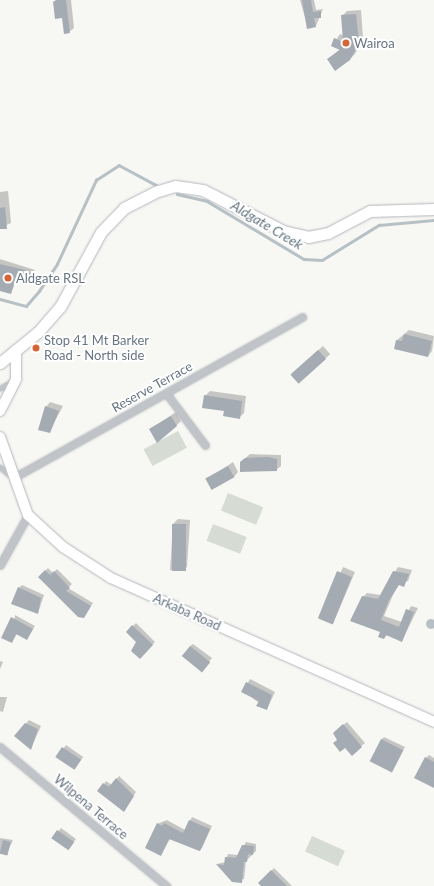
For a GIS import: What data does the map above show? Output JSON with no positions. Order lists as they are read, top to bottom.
{
  "streets": {
    "street": ["Reserve Terrace", "Arkaba Road", "Wilpena Terrace"]
  },
  "crossings": [
    ["Reserve Terrace", "Arkaba Road"]
  ],
  "water": ["Aldgate Creek"],
  "places": ["Wairoa", "Aldgate RSL", "Stop 41 Mt Barker Road - North side"]
}
